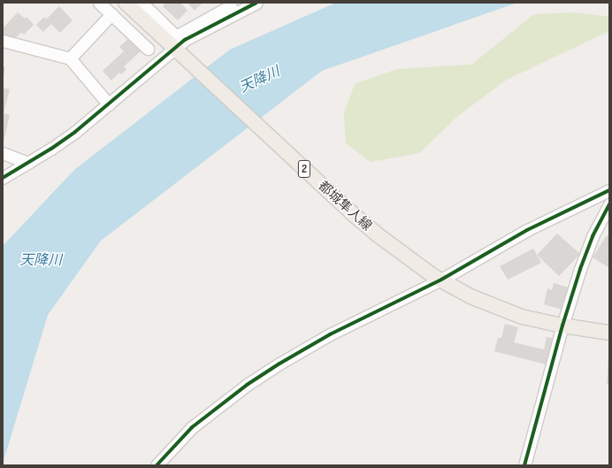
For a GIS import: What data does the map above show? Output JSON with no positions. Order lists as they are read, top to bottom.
{
  "streets": {
    "main road": ["2", "都城隼人線"]
  },
  "water": ["天降川"]
}
